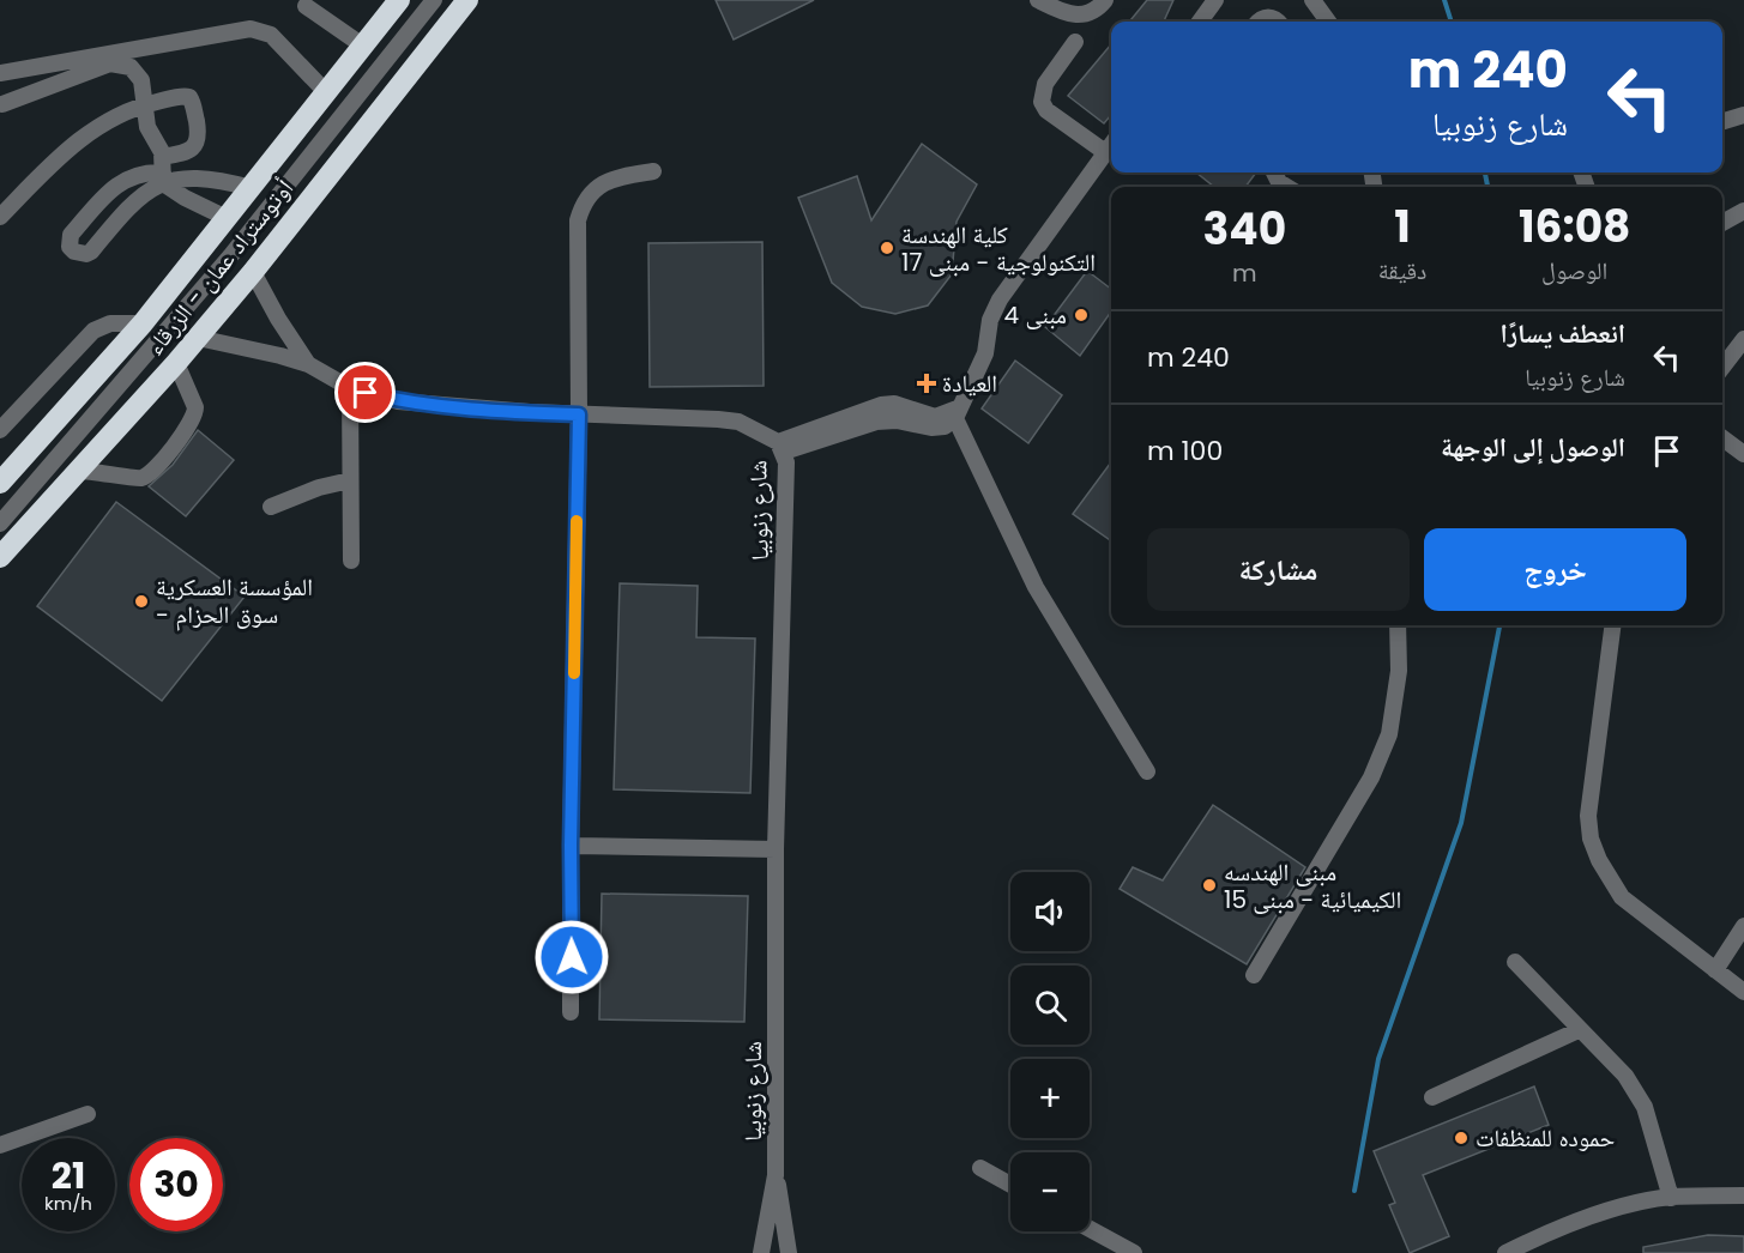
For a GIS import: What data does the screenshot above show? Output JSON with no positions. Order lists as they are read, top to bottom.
{
  "streets": {
    "highway": ["أوتوستراد عمان - الزرقاء"],
    "street": ["شارع زنوبيا"]
  },
  "crossings": [
    ["أوتوستراد عمان - الزرقاء", "شارع زنوبيا"]
  ],
  "places": {
    "other": [
      "كلية الهندسة التكنولوجية - مبنى 17",
      "مبنى 4",
      "المؤسسة العسكرية - سوق الحزام",
      "مبنى الهندسه الكيميائية - مبنى 15",
      "حموده للمنظفات"
    ],
    "health": ["العيادة"]
  },
  "page": {
    "turn": ["240 m", "شارع زنوبيا"],
    "eta": [
      "16:08",
      "الوصول",
      "1",
      "دقيقة",
      "340",
      "m"
    ],
    "list": [
      {
        "name": "انعطف يسارًا",
        "note": "شارع زنوبيا",
        "value": "240 m"
      },
      {
        "name": "الوصول إلى الوجهة",
        "value": "100 m"
      }
    ],
    "buttons": ["خروج", "مشاركة"],
    "map_buttons": ["+", "−"],
    "speed": "21 km/h",
    "limit": "30"
  }
}
